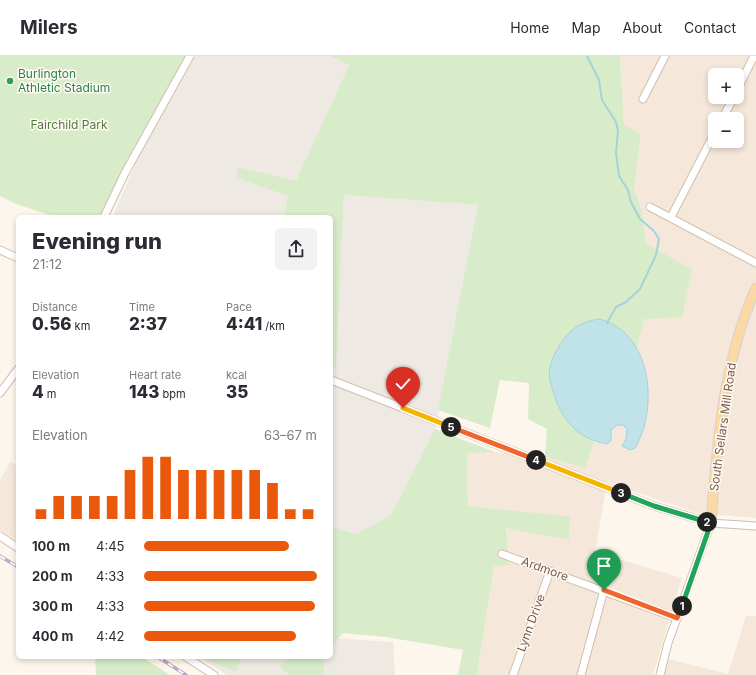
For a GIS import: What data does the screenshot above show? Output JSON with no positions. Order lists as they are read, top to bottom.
{
  "streets": {
    "main road": ["South Sellars Mill Road"],
    "street": ["Ardmore", "Lynn Drive"]
  },
  "crossings": [
    ["Ardmore", "Lynn Drive"]
  ],
  "parks": ["Fairchild Park"],
  "places": ["Burlington Athletic Stadium"],
  "page": {
    "header": "Milers",
    "nav": [
      "Home",
      "Map",
      "About",
      "Contact"
    ],
    "map_buttons": ["+", "−"],
    "heading": ["Evening run", "21:12"],
    "stats": [
      ["Distance", "0.56 km"],
      ["Time", "2:37"],
      ["Pace", "4:41 /km"],
      ["Elevation", "4 m"],
      ["Heart rate", "143 bpm"],
      ["kcal", "35"]
    ],
    "pins": [
      "5",
      "4",
      "3",
      "2",
      "1"
    ],
    "chart": ["Elevation", "63–67 m"],
    "list": [
      {
        "name": "100 m",
        "note": "4:45"
      },
      {
        "name": "200 m",
        "note": "4:33"
      },
      {
        "name": "300 m",
        "note": "4:33"
      },
      {
        "name": "400 m",
        "note": "4:42"
      }
    ]
  }
}
